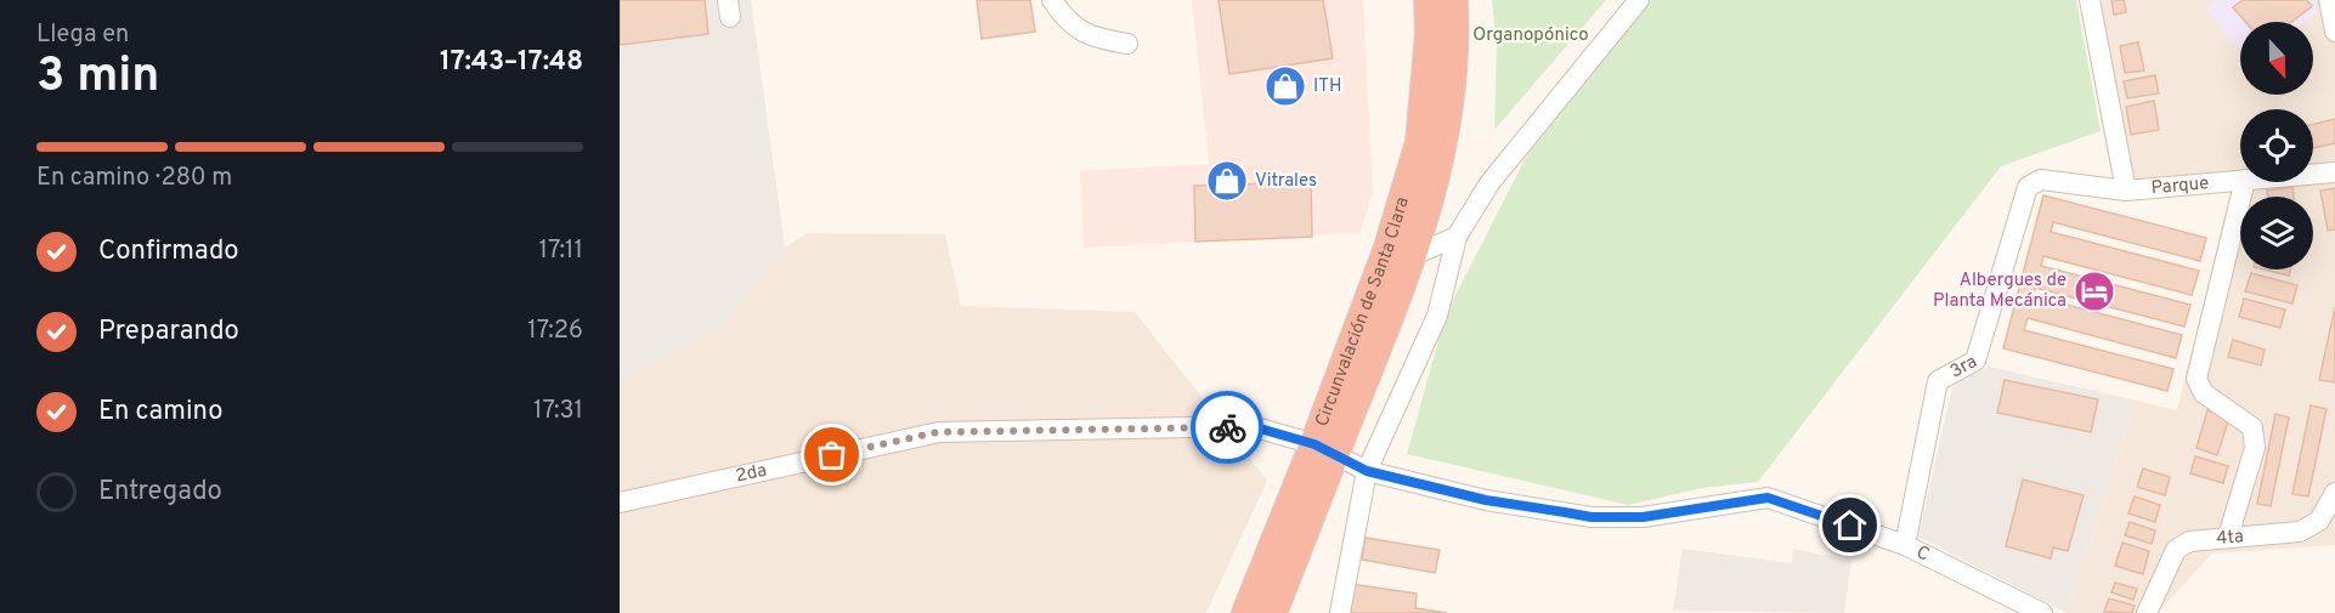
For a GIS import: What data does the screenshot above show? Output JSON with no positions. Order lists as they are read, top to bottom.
{
  "streets": {
    "highway": ["Circunvalación de Santa Clara"],
    "street": [
      "Parque",
      "3ra",
      "2da",
      "4ta",
      "C"
    ]
  },
  "crossings": [
    ["Parque", "3ra"],
    ["Circunvalación de Santa Clara", "2da"],
    ["3ra", "C"],
    ["2da", "C"]
  ],
  "parks": ["Organopónico"],
  "places": {
    "shop": ["ITH", "Vitrales"],
    "hotel": ["Albergues de Planta Mecánica"]
  },
  "north": "bottom",
  "page": {
    "heading": ["3 min", "Llega en", "17:43–17:48"],
    "bar": "En camino · 280 m",
    "list": [
      ["Confirmado", "17:11"],
      ["Preparando", "17:26"],
      ["En camino", "17:31"],
      "Entregado"
    ]
  }
}
